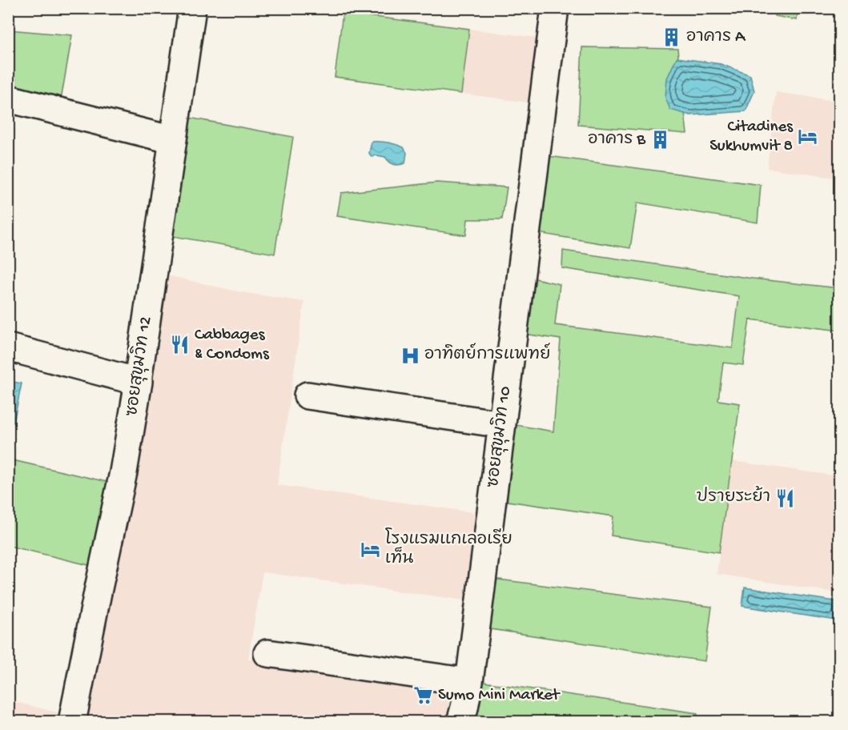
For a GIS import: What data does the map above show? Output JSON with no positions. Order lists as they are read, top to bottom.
{
  "streets": {
    "street": ["ซอยสุขุมวิท 12", "ซอยสุขุมวิท 10"]
  },
  "places": {
    "building": ["อาคาร A", "อาคาร B"],
    "hotel": ["Citadines Sukhumvit 8", "โรงแรมแกเลอเรีย เท็น"],
    "restaurant": ["Cabbages & Condoms", "ปรายระย้า"],
    "hospital": ["อาทิตย์การแพทย์"],
    "supermarket": ["Sumo Mini Market"]
  }
}
